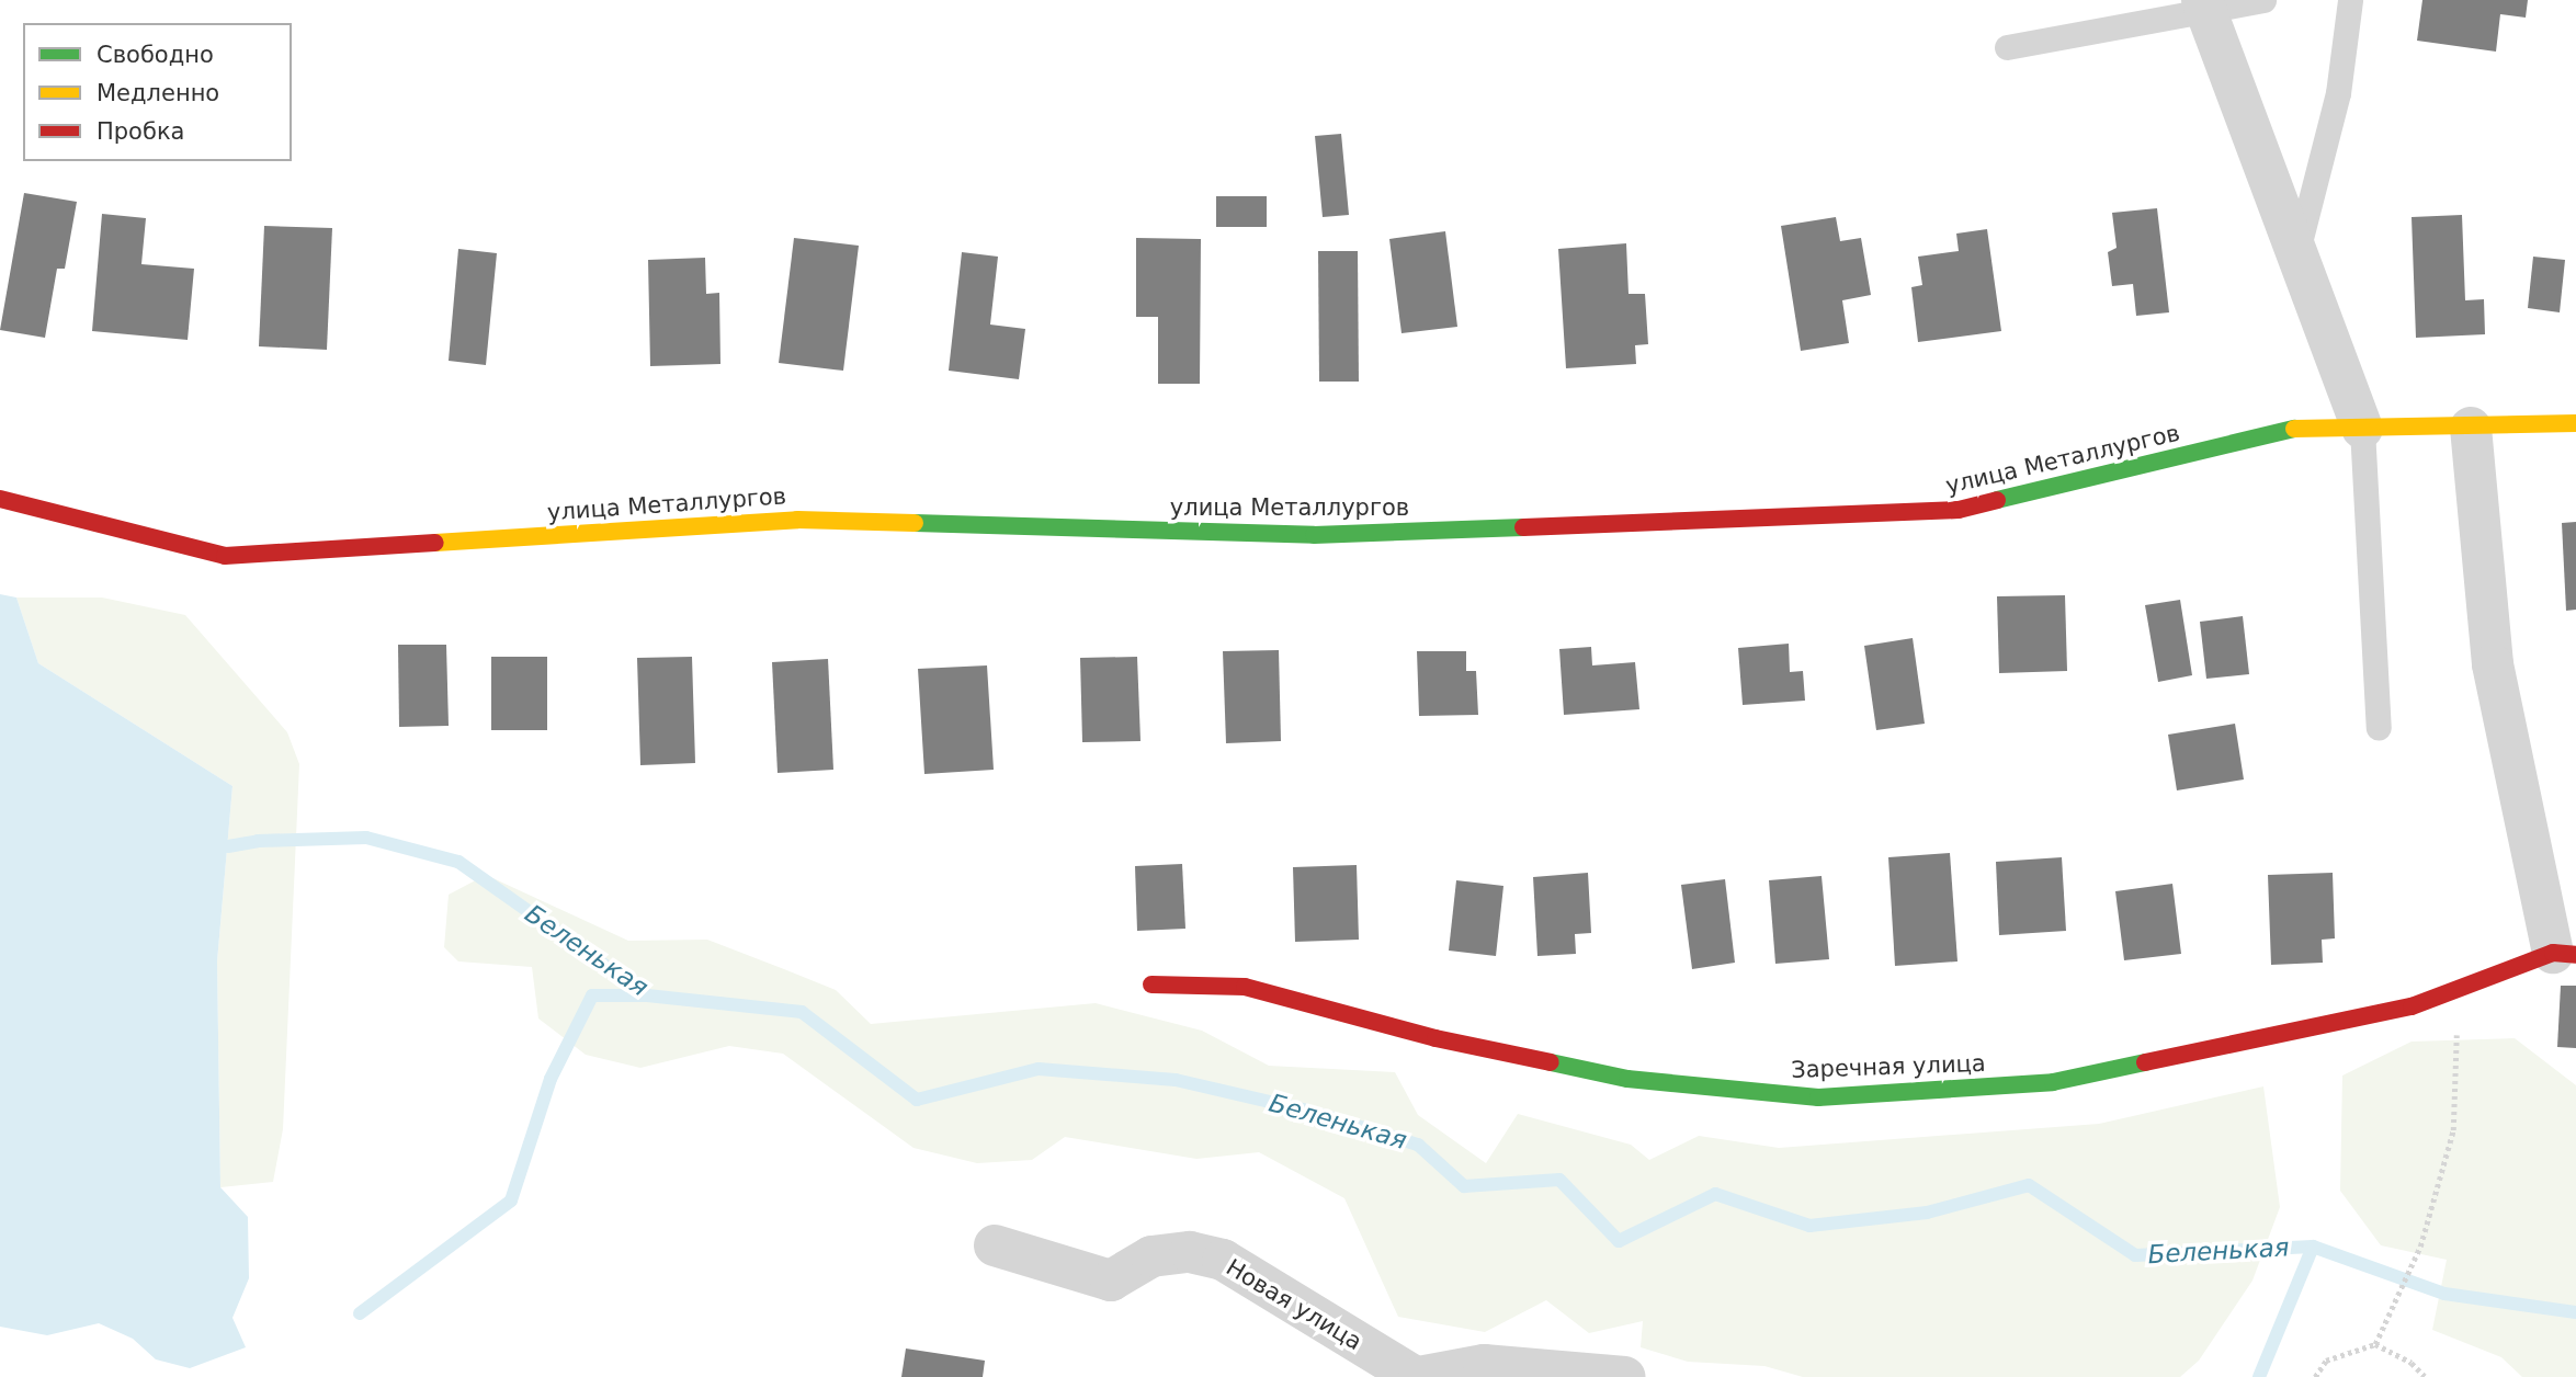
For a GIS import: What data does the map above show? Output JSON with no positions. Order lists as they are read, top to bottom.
{
  "streets": {
    "street": ["улица Металлургов", "Заречная улица", "Новая улица"]
  },
  "water": ["Беленькая"],
  "legend": ["Свободно", "Медленно", "Пробка"]
}
